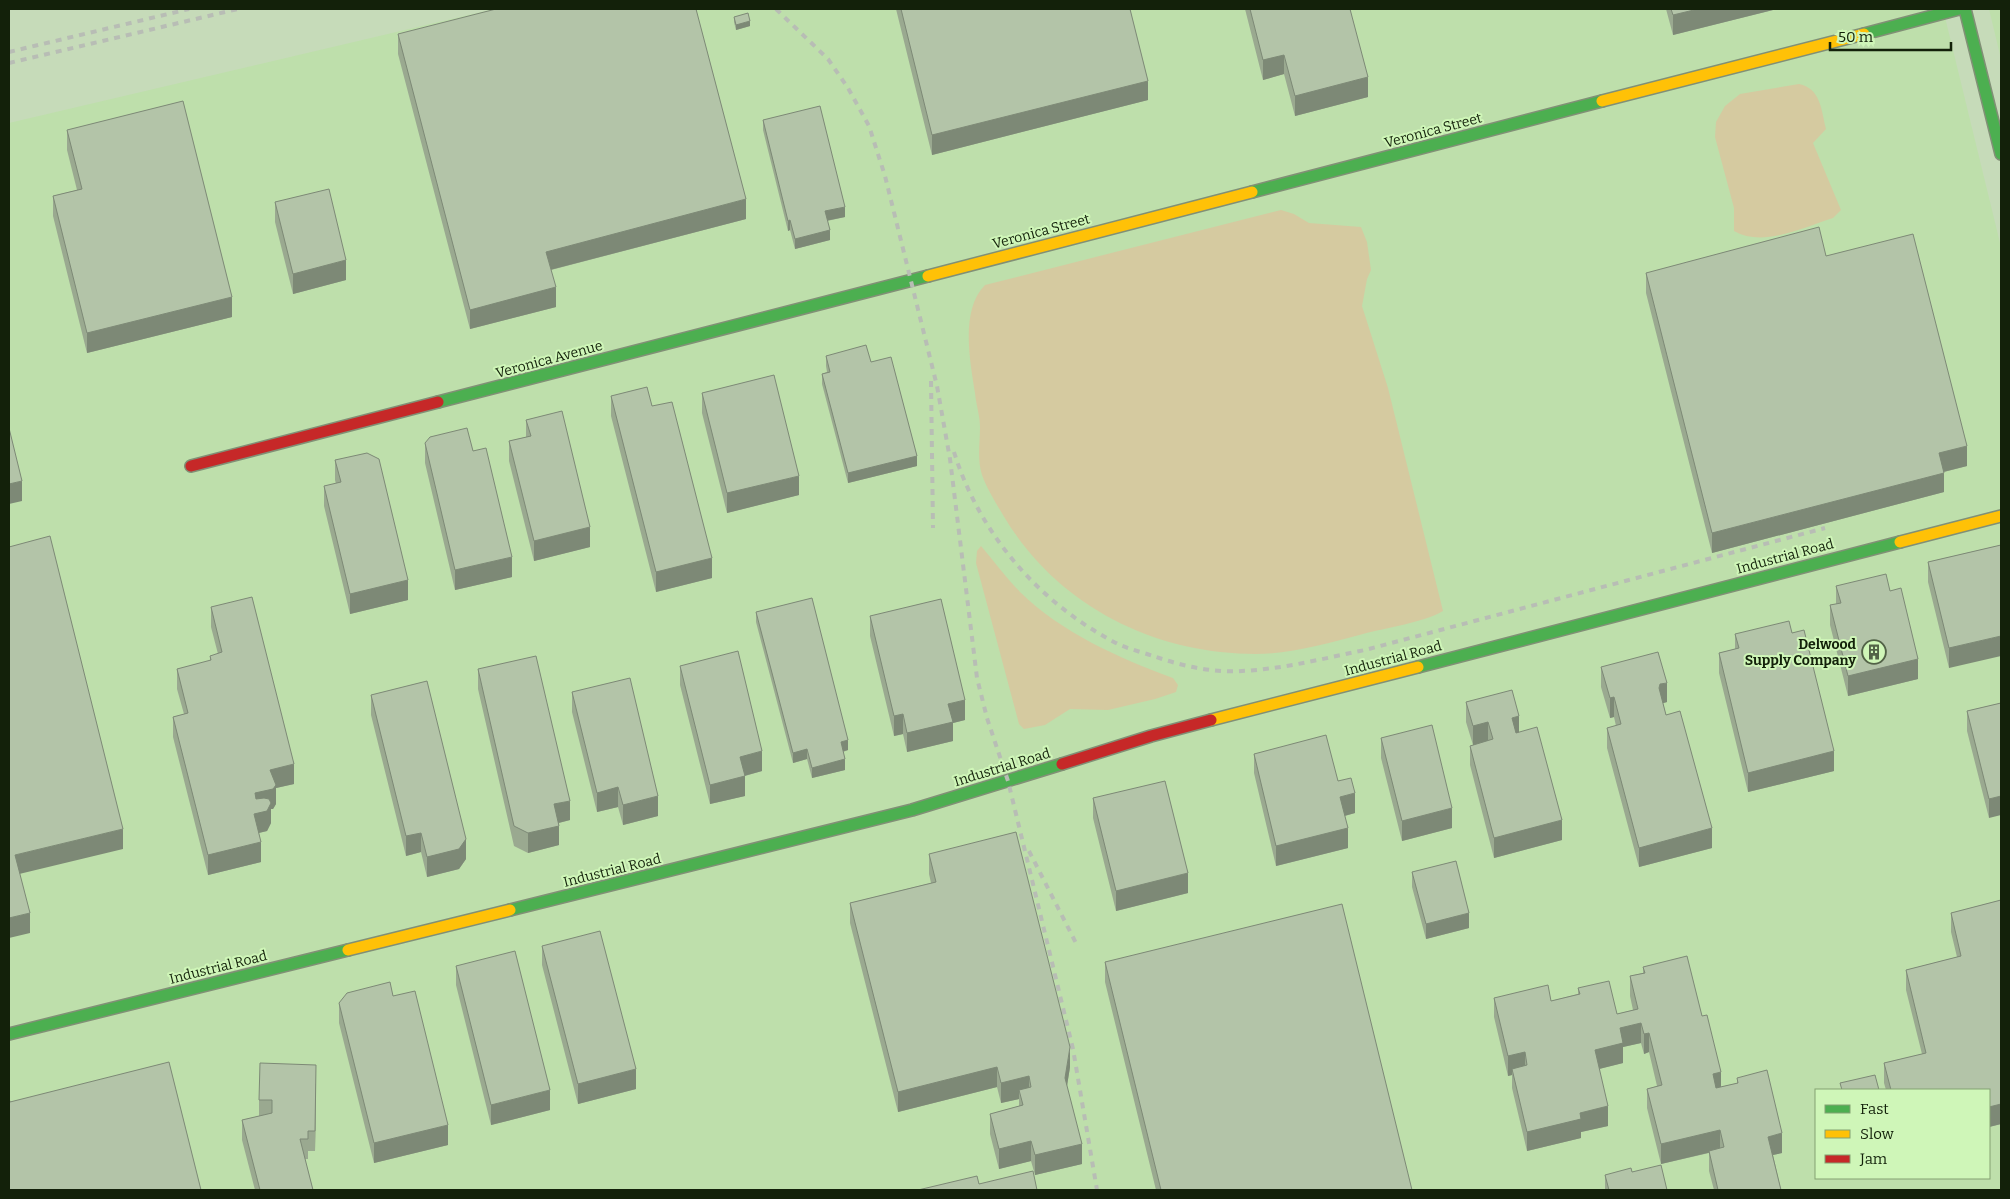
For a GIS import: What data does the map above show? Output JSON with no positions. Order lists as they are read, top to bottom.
{
  "streets": {
    "street": ["Veronica Street", "Veronica Avenue", "Industrial Road"]
  },
  "crossings": [
    ["Veronica Street", "Veronica Avenue"]
  ],
  "places": {
    "building": ["Delwood Supply Company"]
  },
  "legend": ["Fast", "Slow", "Jam"],
  "scale_bar": "50 m"
}
